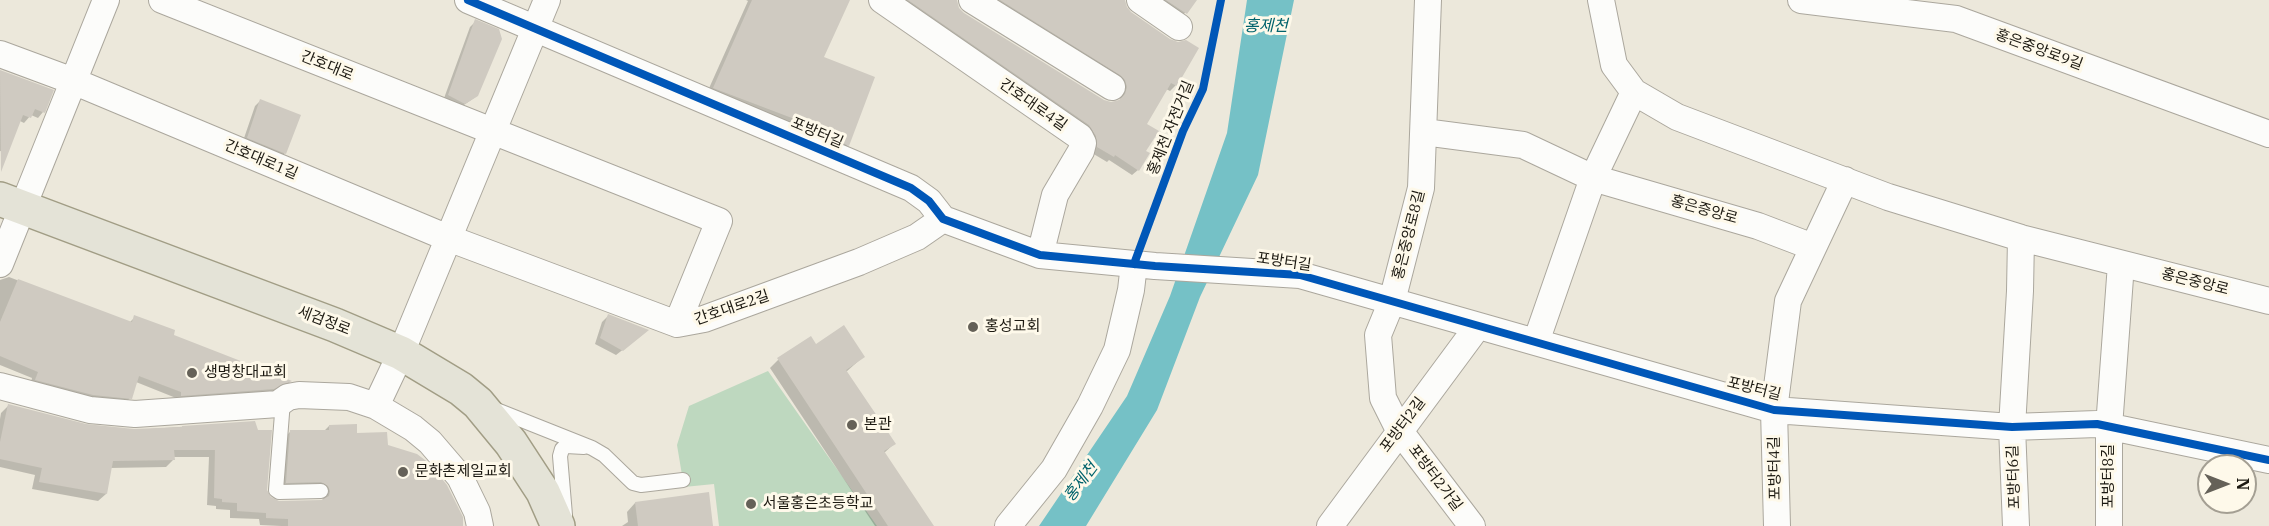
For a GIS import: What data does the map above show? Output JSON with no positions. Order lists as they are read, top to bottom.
{
  "streets": {
    "main road": ["세검정로"],
    "street": [
      "홍은중앙로9길",
      "간호대로",
      "간호대로4길",
      "포방터길",
      "간호대로1길",
      "홍은중앙로",
      "홍은중앙로8길",
      "간호대로2길",
      "포방터2길",
      "포방터4길",
      "포방터8길",
      "포방터6길",
      "포방터2가길"
    ],
    "cycle path": ["홍제천 자전거길"]
  },
  "crossings": [
    ["간호대로", "간호대로2길"],
    ["간호대로4길", "포방터길"],
    ["포방터길", "홍은중앙로8길"],
    ["포방터길", "간호대로2길"],
    ["포방터길", "포방터2길"],
    ["포방터길", "포방터4길"],
    ["포방터길", "포방터8길"],
    ["포방터길", "포방터6길"],
    ["간호대로1길", "간호대로2길"],
    ["포방터2길", "포방터2가길"]
  ],
  "water": ["홍제천"],
  "places": [
    "홍성교회",
    "생명창대교회",
    "본관",
    "문화촌제일교회",
    "서울홍은초등학교"
  ],
  "north": "right"
}
